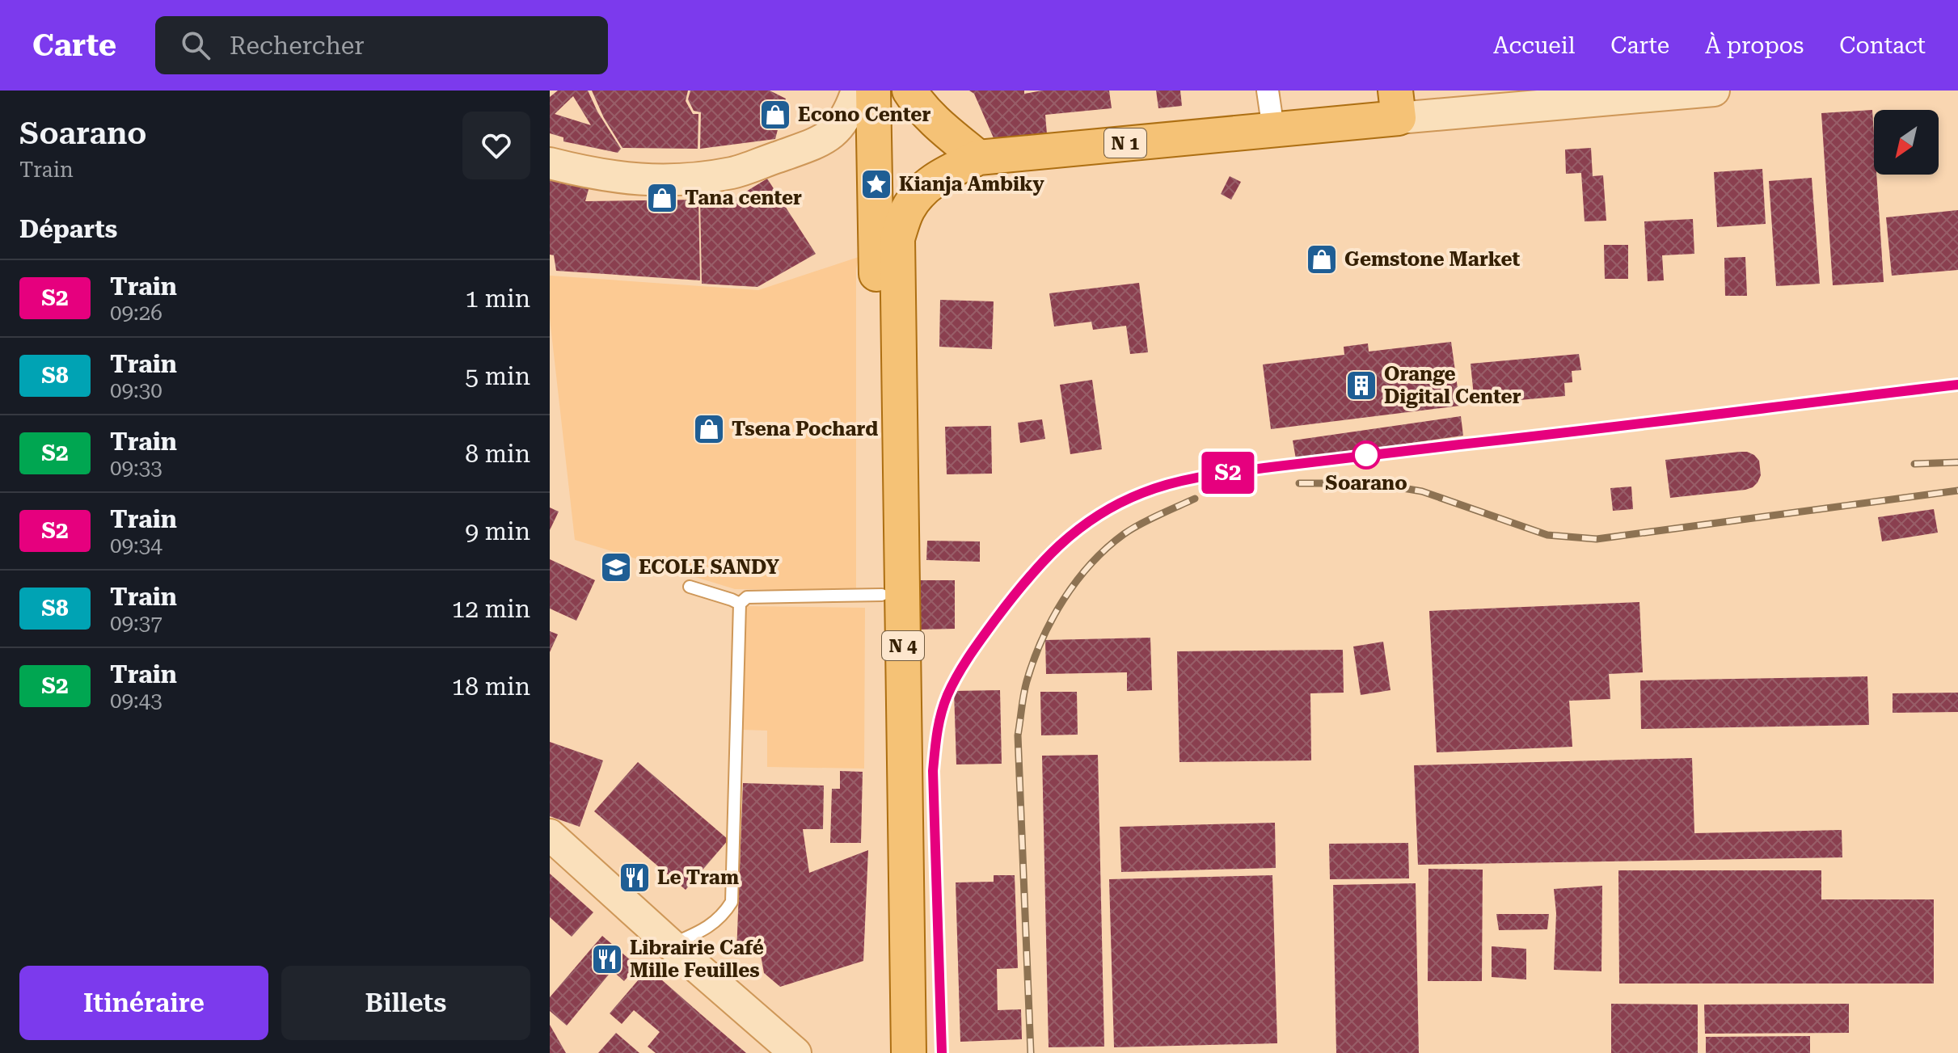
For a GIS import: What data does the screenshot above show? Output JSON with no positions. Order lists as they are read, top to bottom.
{
  "streets": {
    "main road": ["N 1", "N 4"]
  },
  "crossings": [
    ["N 1", "N 4"]
  ],
  "places": {
    "shop": [
      "Econo Center",
      "Tana center",
      "Gemstone Market",
      "Tsena Pochard"
    ],
    "place": ["Kianja Ambiky"],
    "building": ["Orange Digital Center"],
    "other": ["Soarano"],
    "school or university": ["ECOLE SANDY"],
    "restaurant": ["Le Tram", "Librairie Café Mille Feuilles"]
  },
  "north": "bottom left",
  "page": {
    "header": "Carte",
    "search": "Rechercher",
    "nav": [
      "Accueil",
      "Carte",
      "À propos",
      "Contact"
    ],
    "heading": [
      ["Soarano", "Train"],
      "Départs"
    ],
    "on_map": "S2",
    "list": [
      {
        "mark": "S2",
        "name": "Train",
        "note": "09:26",
        "value": "1 min"
      },
      {
        "mark": "S8",
        "name": "Train",
        "note": "09:30",
        "value": "5 min"
      },
      {
        "mark": "S2",
        "name": "Train",
        "note": "09:33",
        "value": "8 min"
      },
      {
        "mark": "S2",
        "name": "Train",
        "note": "09:34",
        "value": "9 min"
      },
      {
        "mark": "S8",
        "name": "Train",
        "note": "09:37",
        "value": "12 min"
      },
      {
        "mark": "S2",
        "name": "Train",
        "note": "09:43",
        "value": "18 min"
      }
    ],
    "buttons": ["Itinéraire", "Billets"]
  }
}
